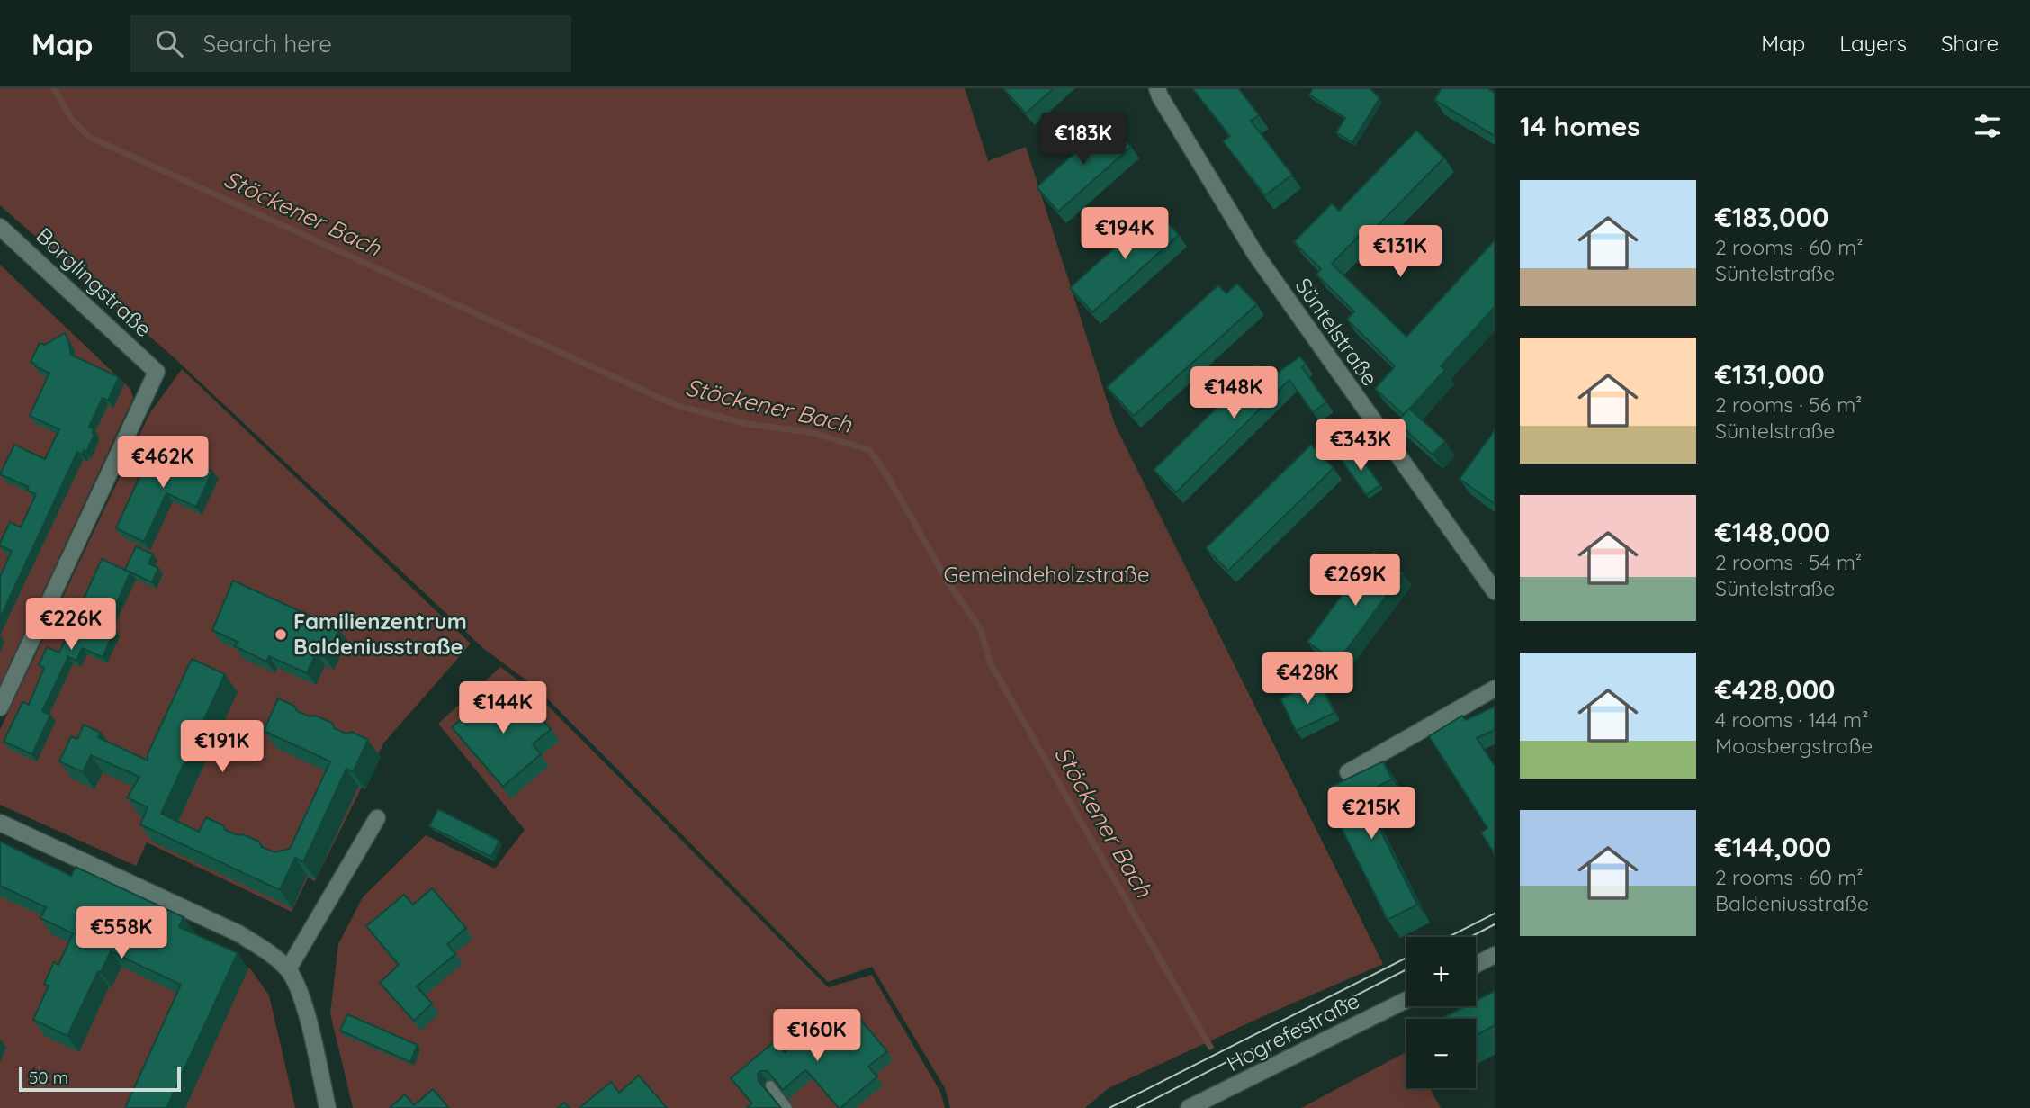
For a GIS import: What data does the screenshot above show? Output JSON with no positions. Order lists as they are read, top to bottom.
{
  "streets": {
    "street": ["Borglingstraße", "Süntelstraße", "Hogrefestraße"]
  },
  "water": ["Stöckener Bach"],
  "parks": ["Gemeindeholzstraße"],
  "places": ["Familienzentrum Baldeniusstraße"],
  "scale_bar": "50 m",
  "page": {
    "header": "Map",
    "search": "Search here",
    "nav": ["Map", "Layers", "Share"],
    "heading": "14 homes",
    "price": [
      "€183K",
      "€194K",
      "€131K",
      "€148K",
      "€343K",
      "€462K",
      "€269K",
      "€226K",
      "€428K",
      "€144K",
      "€191K",
      "€215K",
      "€558K",
      "€160K"
    ],
    "list": [
      {
        "name": "€183,000",
        "note": "2 rooms · 60 m² · Süntelstraße"
      },
      {
        "name": "€131,000",
        "note": "2 rooms · 56 m² · Süntelstraße"
      },
      {
        "name": "€148,000",
        "note": "2 rooms · 54 m² · Süntelstraße"
      },
      {
        "name": "€428,000",
        "note": "4 rooms · 144 m² · Moosbergstraße"
      },
      {
        "name": "€144,000",
        "note": "2 rooms · 60 m² · Baldeniusstraße"
      }
    ],
    "map_buttons": ["+", "−"],
    "scale": "50 m"
  }
}
